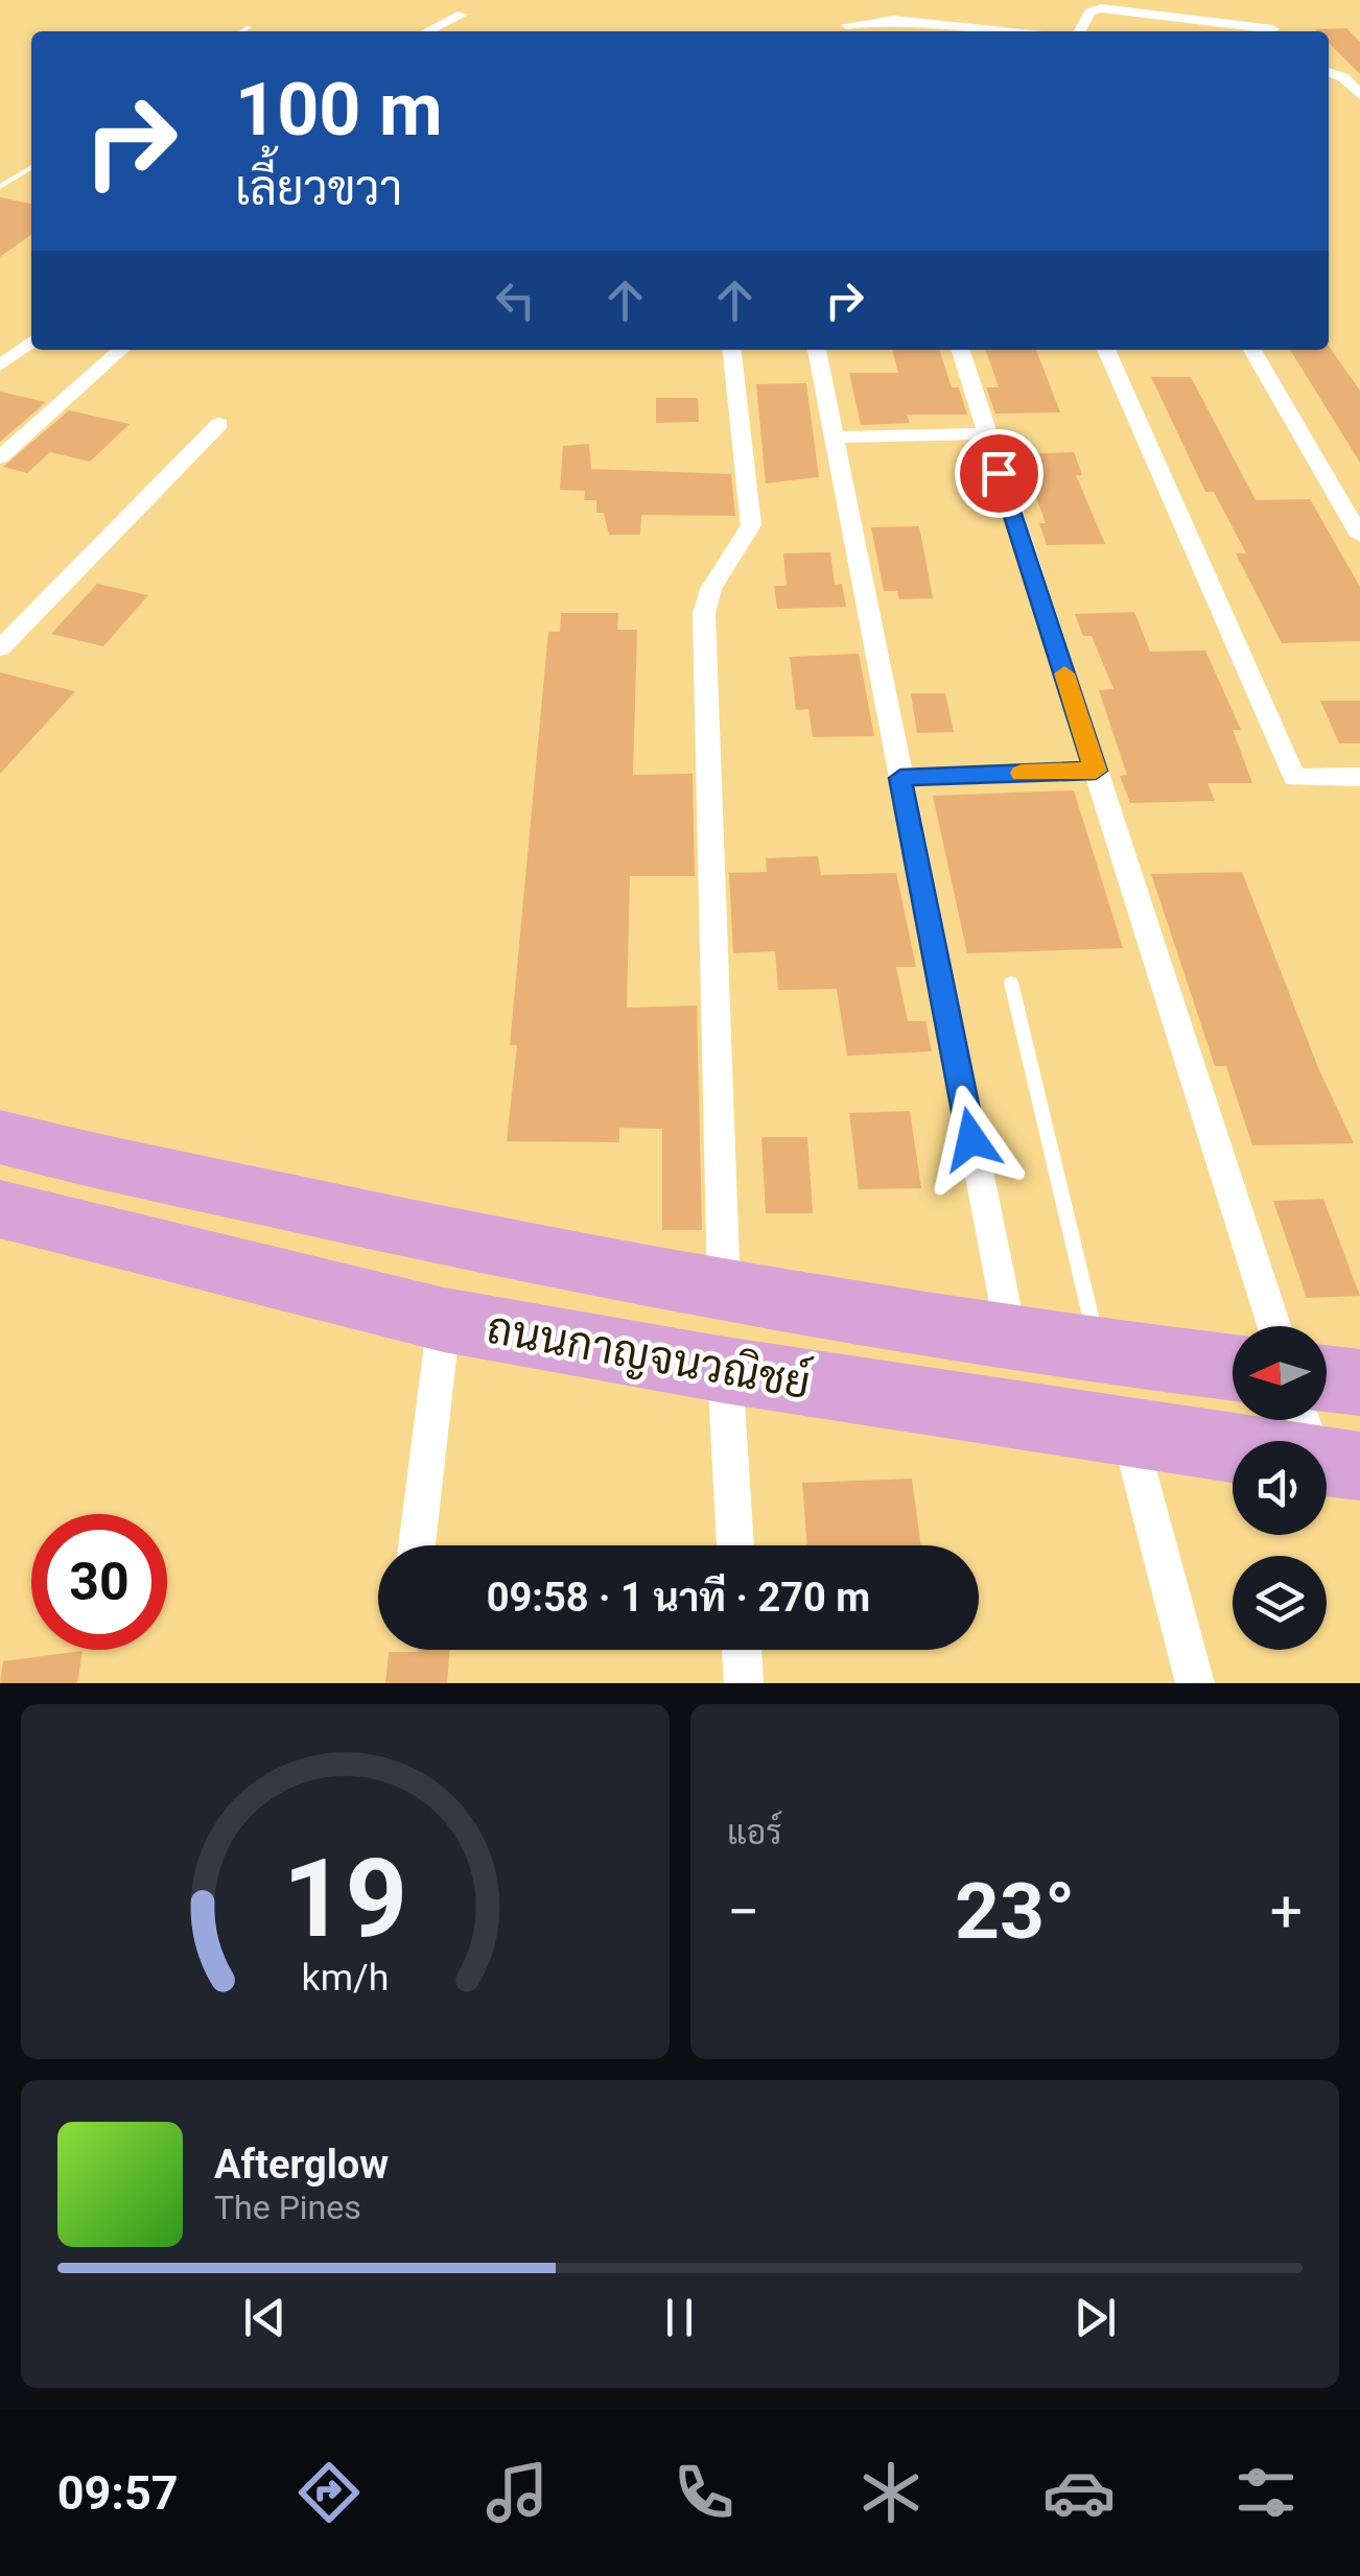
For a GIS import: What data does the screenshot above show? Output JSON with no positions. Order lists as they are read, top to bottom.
{
  "streets": {
    "highway": ["ถนนกาญจนวณิชย์"]
  },
  "north": "left",
  "page": {
    "turn": ["100 m", "เลี้ยวขวา"],
    "limit": "30",
    "trip": "09:58 · 1 นาที · 270 m",
    "tile": "แอร์",
    "heat": ["−", "23°", "+"],
    "song": ["Afterglow", "The Pines"],
    "tabs": "09:57",
    "gauge": ["19", "km/h"]
  }
}
